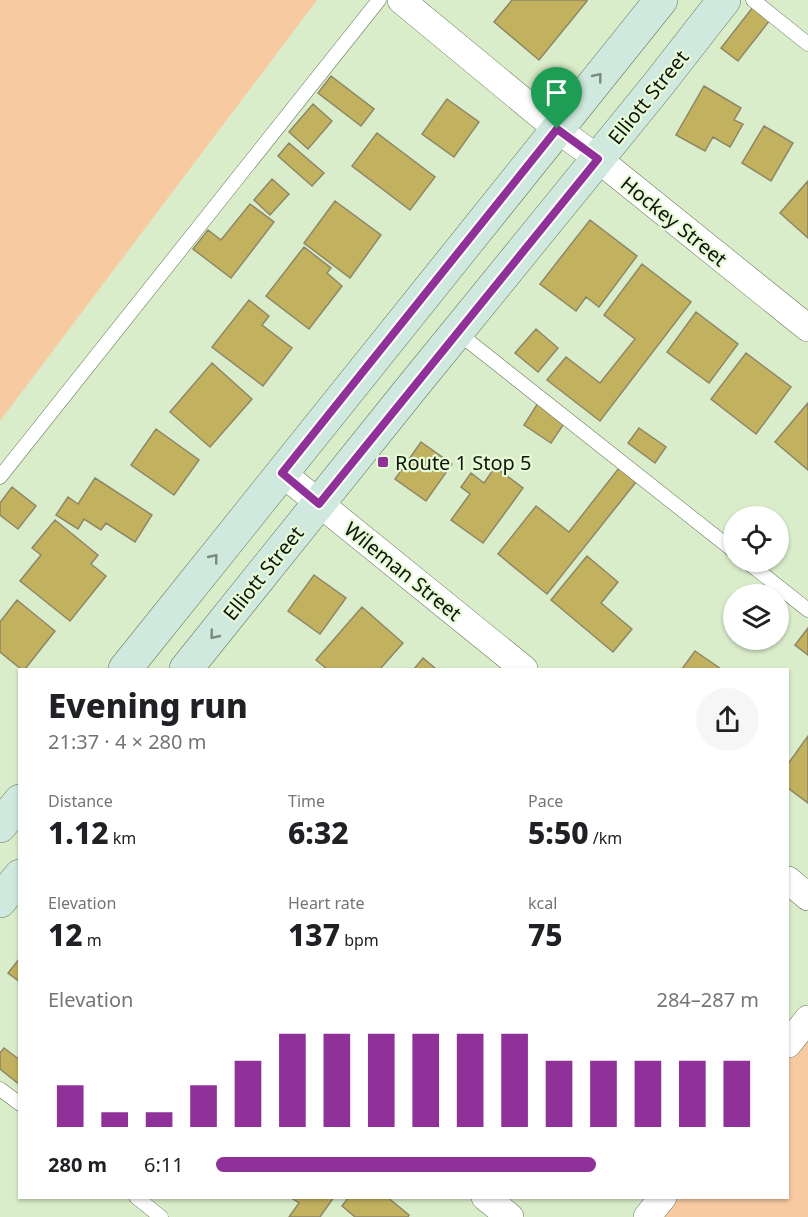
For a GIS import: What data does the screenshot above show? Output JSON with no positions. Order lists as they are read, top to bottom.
{
  "streets": {
    "main road": ["Elliott Street"],
    "street": ["Hockey Street", "Wileman Street"]
  },
  "crossings": [
    ["Elliott Street", "Hockey Street"],
    ["Elliott Street", "Wileman Street"]
  ],
  "places": {
    "transit": ["Route 1 Stop 5"]
  },
  "page": {
    "heading": ["Evening run", "21:37 · 4 × 280 m"],
    "stats": [
      ["Distance", "1.12 km"],
      ["Time", "6:32"],
      ["Pace", "5:50 /km"],
      ["Elevation", "12 m"],
      ["Heart rate", "137 bpm"],
      ["kcal", "75"]
    ],
    "chart": ["Elevation", "284–287 m"],
    "list": [
      {
        "name": "280 m",
        "note": "6:11"
      }
    ]
  }
}
